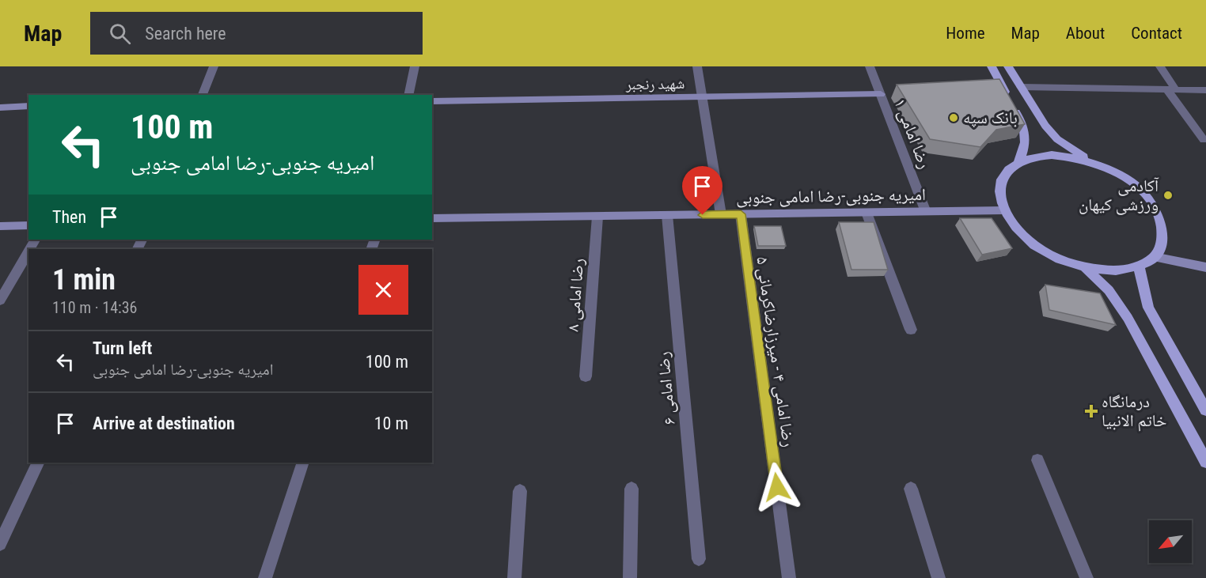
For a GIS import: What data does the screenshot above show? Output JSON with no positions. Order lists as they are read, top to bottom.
{
  "streets": {
    "main road": ["شهید رنجبر", "امیریه جنوبی-رضا امامی جنوبی"],
    "street": [
      "رضا امامی ۱",
      "رضا امامی ۸",
      "رضا امامی ۴ - میرزارضاکرمانی ۵",
      "رضا امامی ۶"
    ]
  },
  "crossings": [
    ["شهید رنجبر", "رضا امامی ۱"],
    ["رضا امامی ۱", "امیریه جنوبی-رضا امامی جنوبی"],
    ["امیریه جنوبی-رضا امامی جنوبی", "رضا امامی ۸"],
    ["امیریه جنوبی-رضا امامی جنوبی", "رضا امامی ۴ - میرزارضاکرمانی ۵"],
    ["امیریه جنوبی-رضا امامی جنوبی", "رضا امامی ۶"]
  ],
  "places": {
    "other": ["بانک سپه", "آکادمی ورزشی کیهان"],
    "health": ["درمانگاه خاتم الانبیا"]
  },
  "north": "bottom left",
  "page": {
    "header": "Map",
    "search": "Search here",
    "nav": [
      "Home",
      "Map",
      "About",
      "Contact"
    ],
    "turn": ["100 m", "امیریه جنوبی-رضا امامی جنوبی"],
    "then": "Then",
    "heading": ["1 min", "110 m · 14:36"],
    "list": [
      {
        "name": "Turn left",
        "note": "امیریه جنوبی-رضا امامی جنوبی",
        "value": "100 m"
      },
      {
        "name": "Arrive at destination",
        "value": "10 m"
      }
    ]
  }
}
